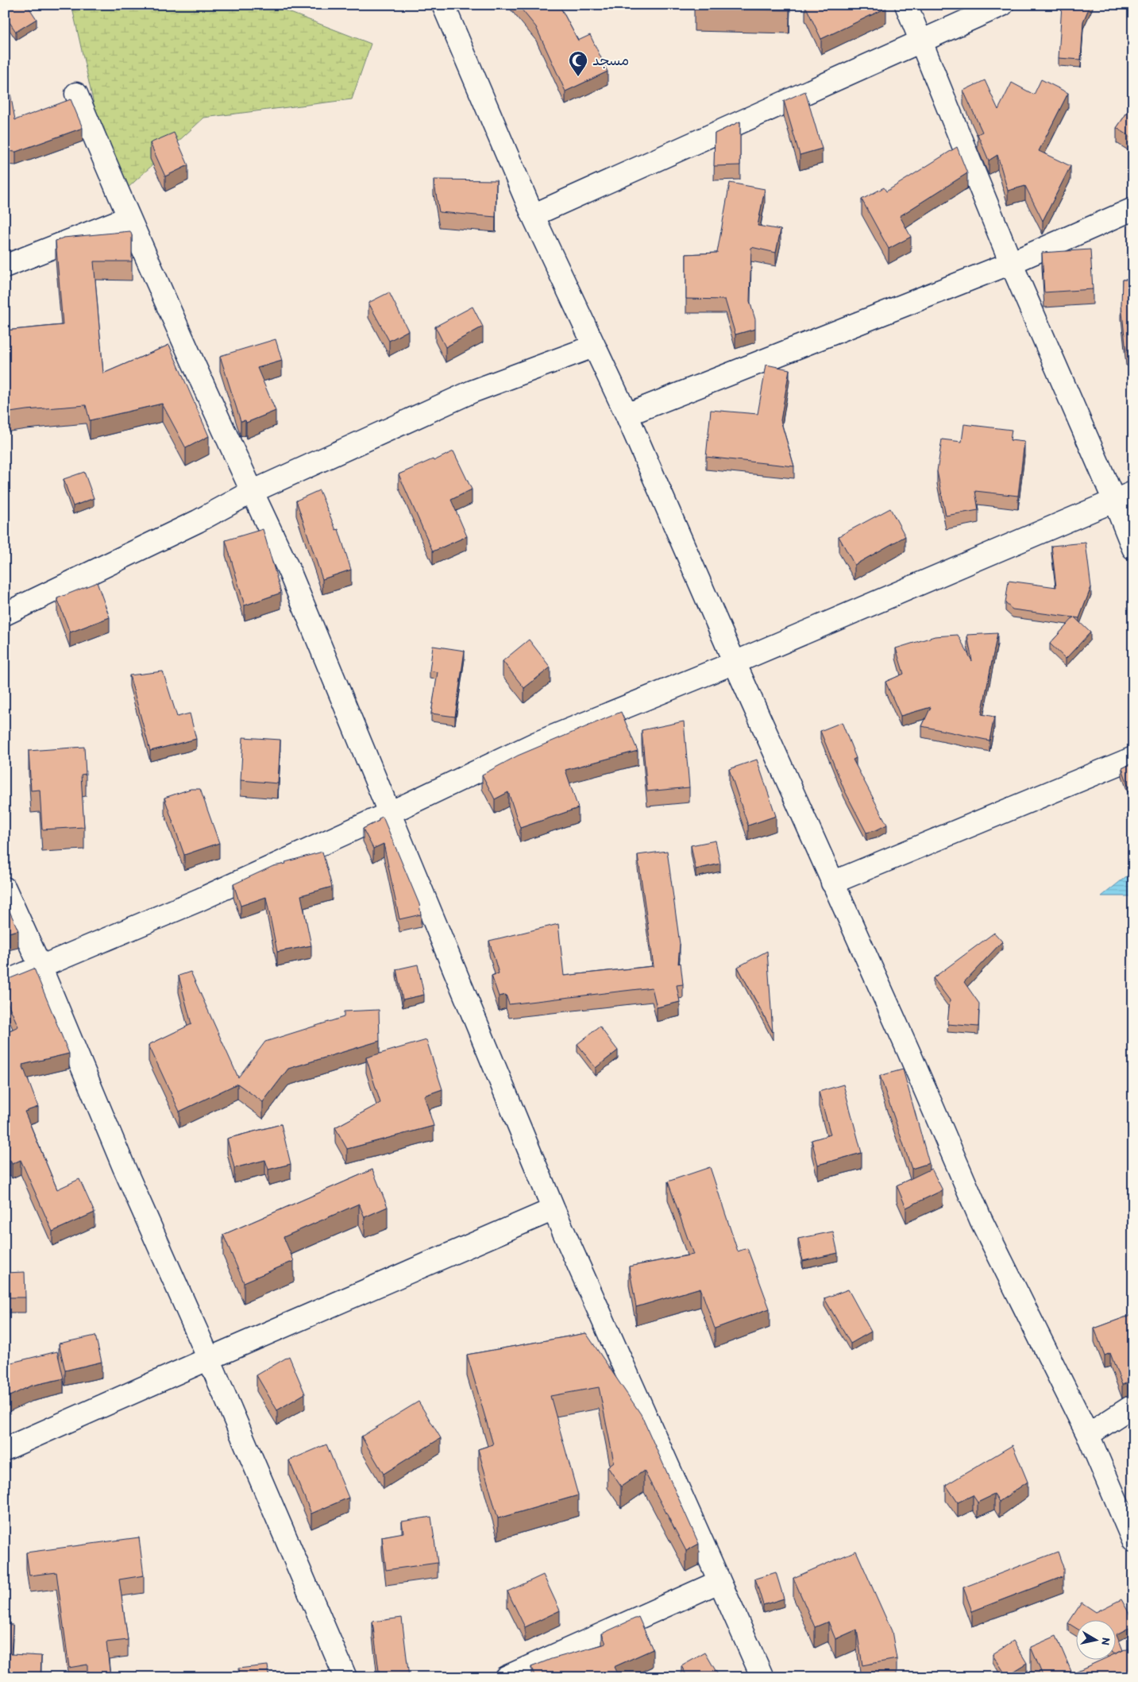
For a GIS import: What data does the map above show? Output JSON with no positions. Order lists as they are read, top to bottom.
{
  "places": {
    "mosque": ["مسجد"]
  },
  "north": "right"
}
